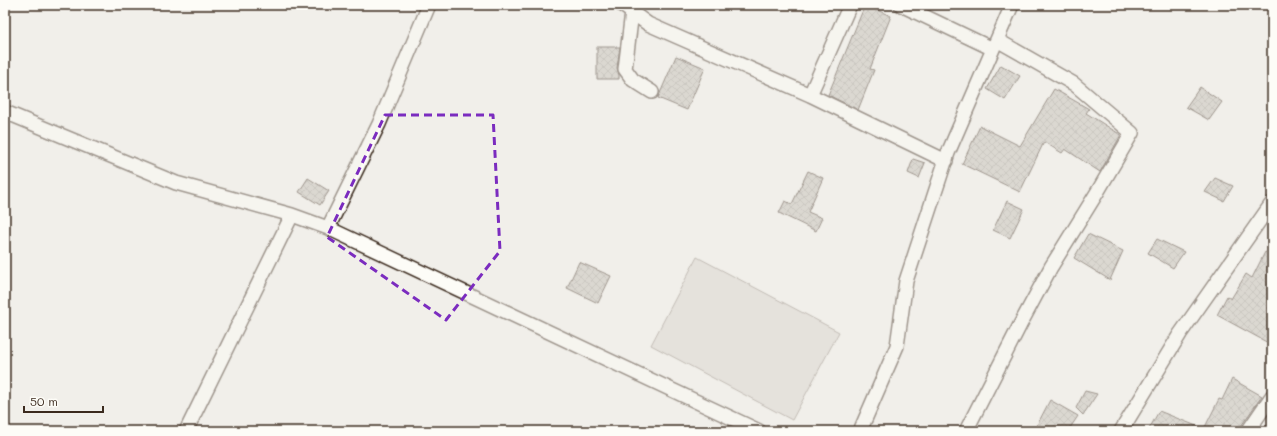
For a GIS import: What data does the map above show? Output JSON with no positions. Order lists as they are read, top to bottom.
{
  "scale_bar": "50 m"
}
